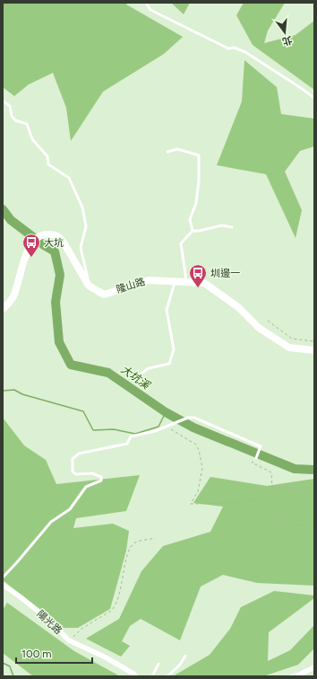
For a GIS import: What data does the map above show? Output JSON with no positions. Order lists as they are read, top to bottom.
{
  "streets": {
    "street": ["隆山路", "陽光路"]
  },
  "water": ["大坑溪"],
  "places": {
    "bus stop": ["大坑", "圳邊一"]
  },
  "scale_bar": "100 m",
  "north": "bottom"
}
